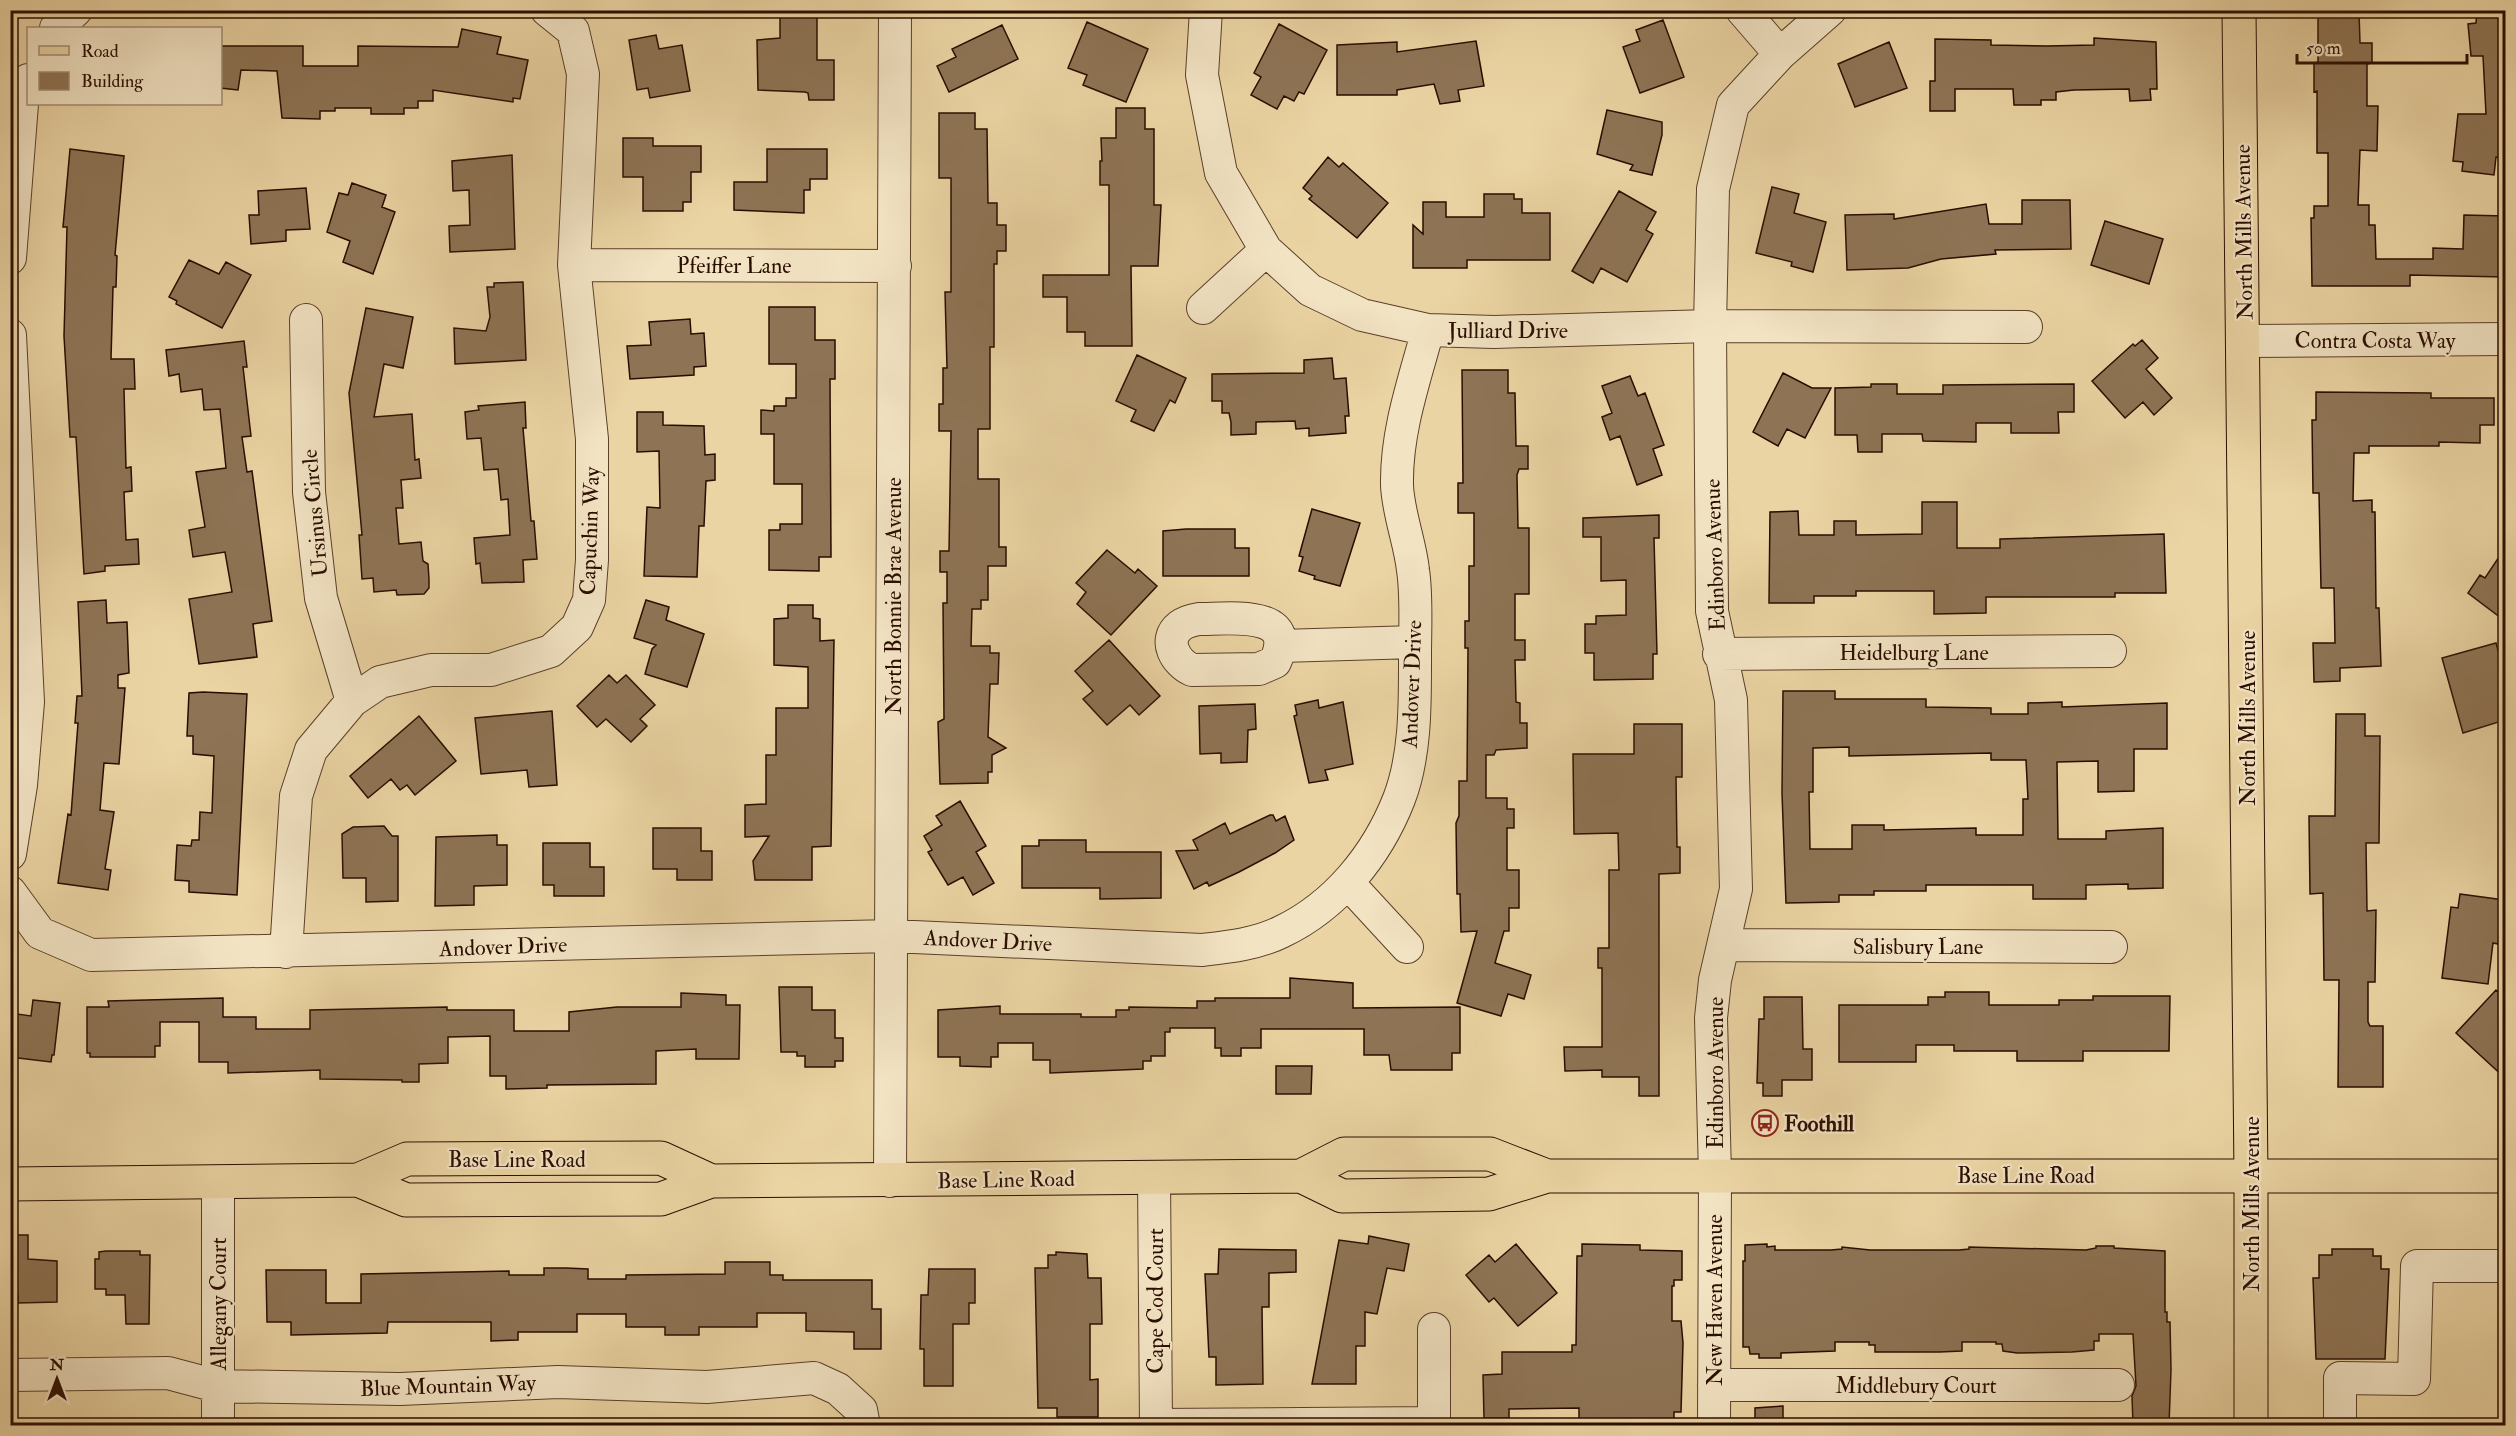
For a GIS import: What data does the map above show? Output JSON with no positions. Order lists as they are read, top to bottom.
{
  "streets": {
    "main road": ["North Mills Avenue", "Base Line Road"],
    "street": [
      "Pfeiffer Lane",
      "Julliard Drive",
      "Contra Costa Way",
      "Ursinus Circle",
      "Capuchin Way",
      "Edinboro Avenue",
      "North Bonnie Brae Avenue",
      "Heidelburg Lane",
      "Andover Drive",
      "Salisbury Lane",
      "New Haven Avenue",
      "Cape Cod Court",
      "Allegany Court",
      "Blue Mountain Way",
      "Middlebury Court"
    ]
  },
  "crossings": [
    ["North Mills Avenue", "Contra Costa Way"],
    ["North Mills Avenue", "Base Line Road"],
    ["Pfeiffer Lane", "Capuchin Way"],
    ["Pfeiffer Lane", "North Bonnie Brae Avenue"],
    ["Julliard Drive", "Edinboro Avenue"],
    ["Julliard Drive", "Andover Drive"],
    ["Ursinus Circle", "Capuchin Way"],
    ["Capuchin Way", "Andover Drive"],
    ["Edinboro Avenue", "Heidelburg Lane"],
    ["Edinboro Avenue", "Salisbury Lane"],
    ["Edinboro Avenue", "Base Line Road"],
    ["Edinboro Avenue", "New Haven Avenue"],
    ["North Bonnie Brae Avenue", "Andover Drive"],
    ["North Bonnie Brae Avenue", "Base Line Road"],
    ["Base Line Road", "New Haven Avenue"],
    ["Base Line Road", "Cape Cod Court"],
    ["Base Line Road", "Allegany Court"],
    ["New Haven Avenue", "Middlebury Court"],
    ["Allegany Court", "Blue Mountain Way"]
  ],
  "places": {
    "bus stop": ["Foothill"]
  },
  "legend": ["Road", "Building"],
  "scale_bar": "50 m",
  "north": "top"
}
